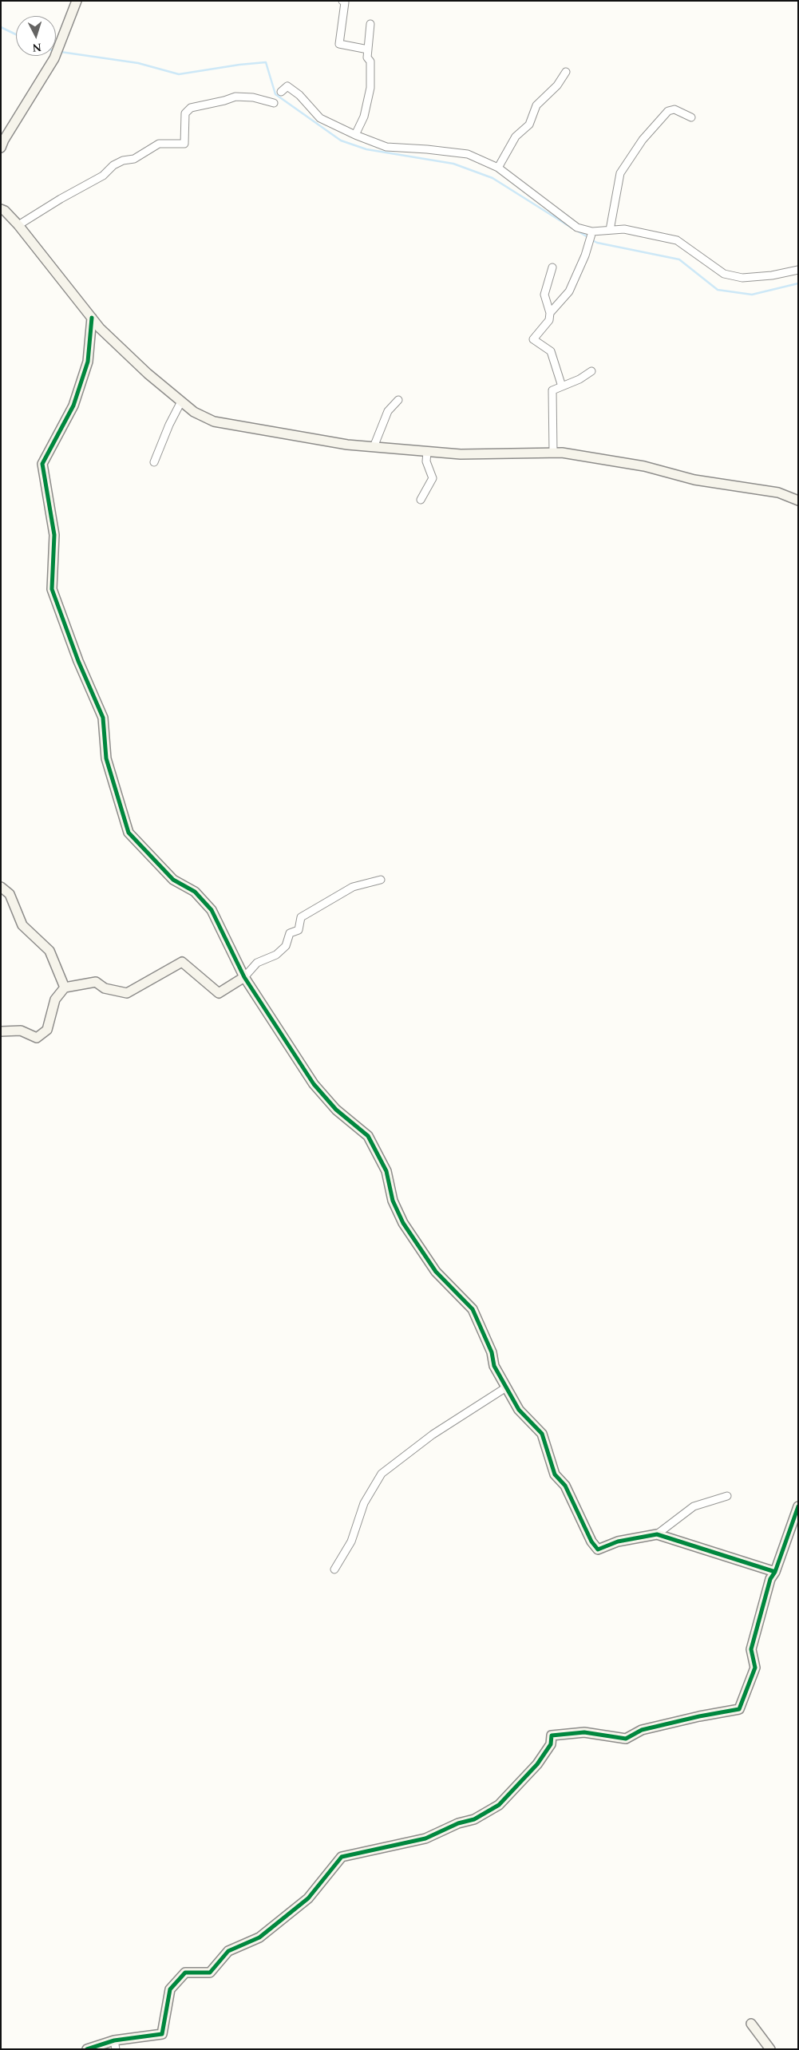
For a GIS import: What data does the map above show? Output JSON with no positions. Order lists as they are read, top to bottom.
{
  "north": "bottom"
}
